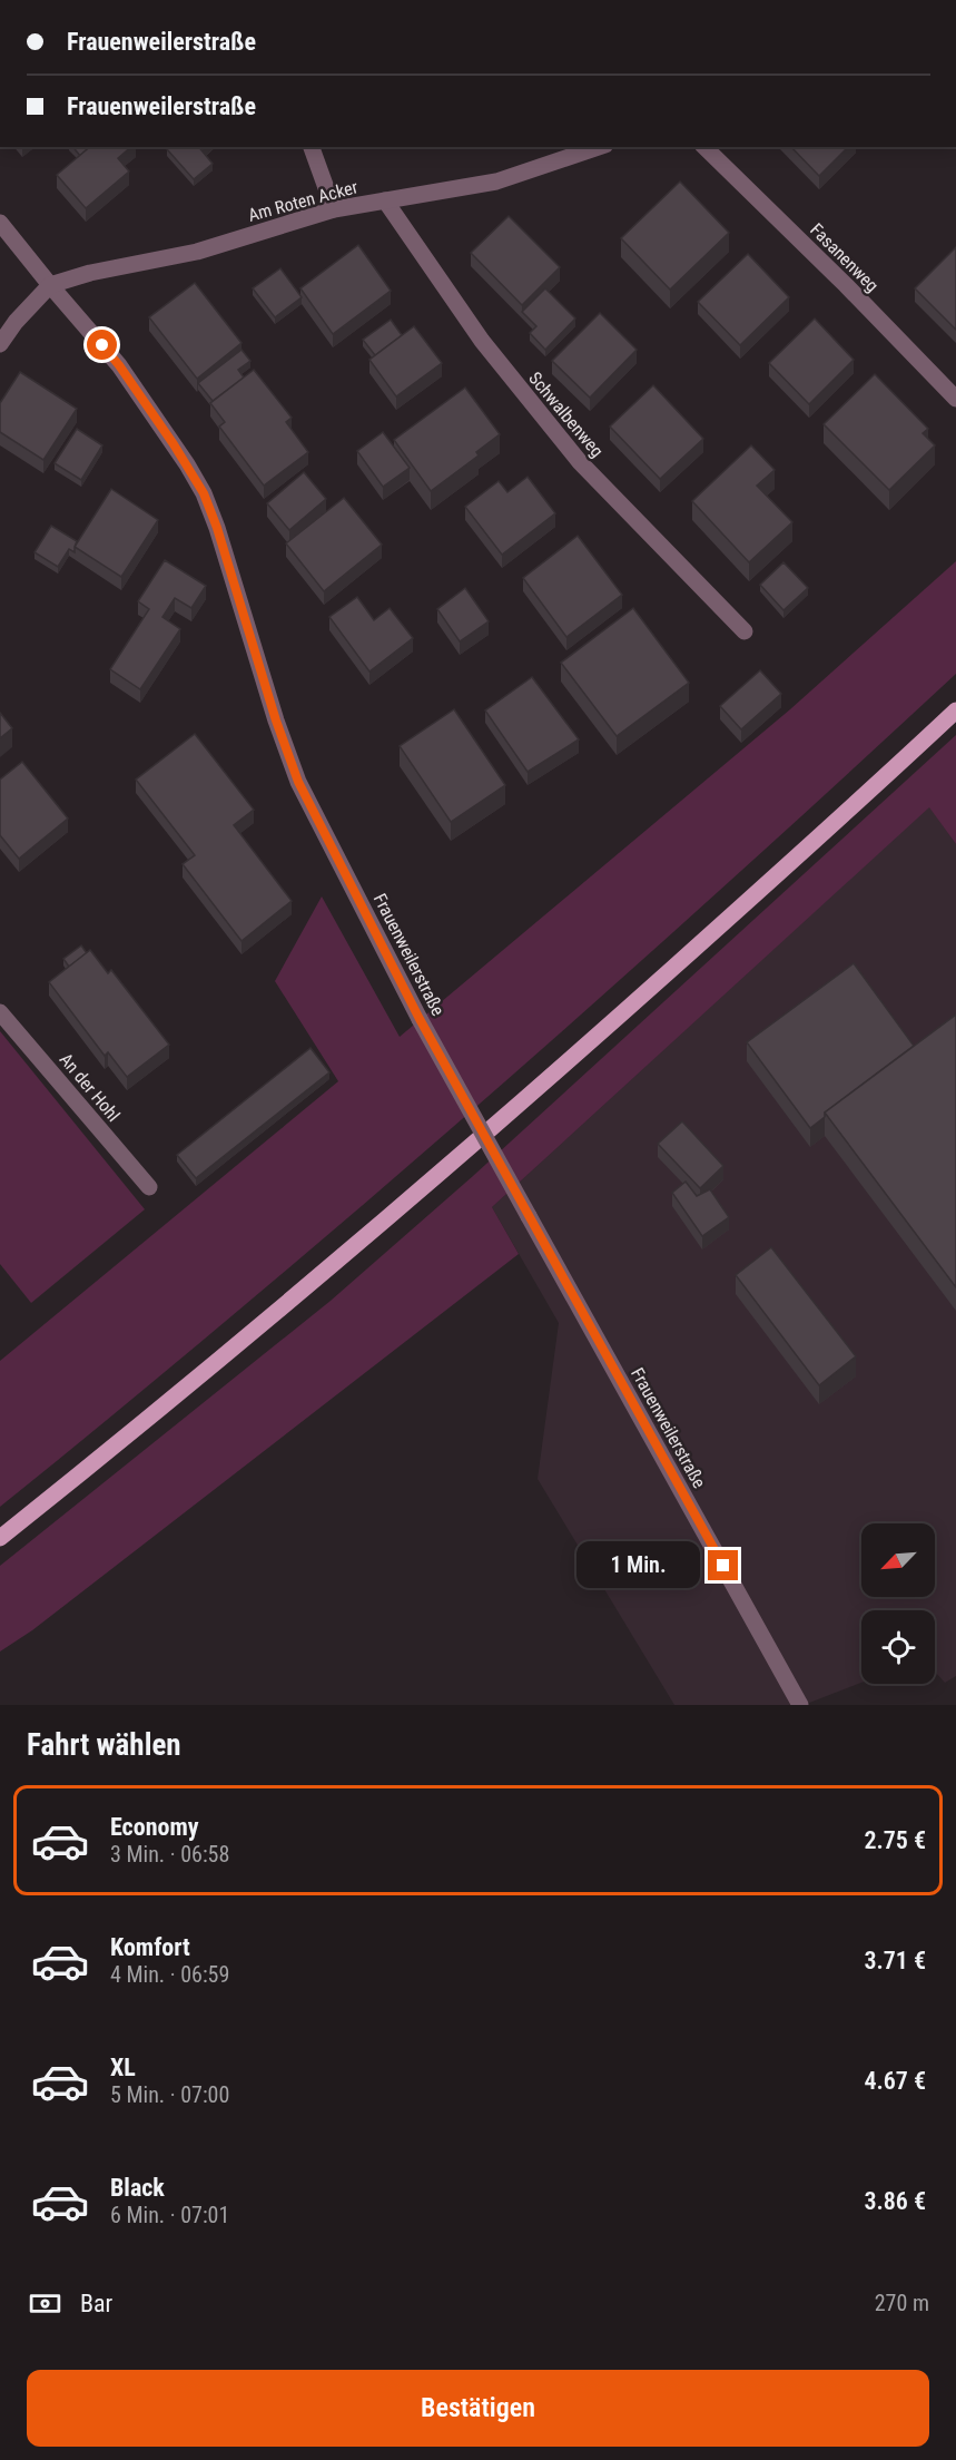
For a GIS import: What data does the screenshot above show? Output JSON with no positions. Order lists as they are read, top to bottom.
{
  "streets": {
    "street": [
      "Am Roten Acker",
      "Fasanenweg",
      "Schwalbenweg",
      "Frauenweilerstraße",
      "An der Hohl"
    ]
  },
  "crossings": [
    ["Am Roten Acker", "Schwalbenweg"],
    ["Am Roten Acker", "Frauenweilerstraße"]
  ],
  "north": "bottom left",
  "page": {
    "banner": ["Frauenweilerstraße", "Frauenweilerstraße"],
    "bubble": "1 Min.",
    "heading": "Fahrt wählen",
    "list": [
      {
        "name": "Economy",
        "note": "3 Min. · 06:58",
        "value": "2.75 €"
      },
      {
        "name": "Komfort",
        "note": "4 Min. · 06:59",
        "value": "3.71 €"
      },
      {
        "name": "XL",
        "note": "5 Min. · 07:00",
        "value": "4.67 €"
      },
      {
        "name": "Black",
        "note": "6 Min. · 07:01",
        "value": "3.86 €"
      }
    ],
    "pay": ["Bar", "270 m"],
    "buttons": "Bestätigen"
  }
}
